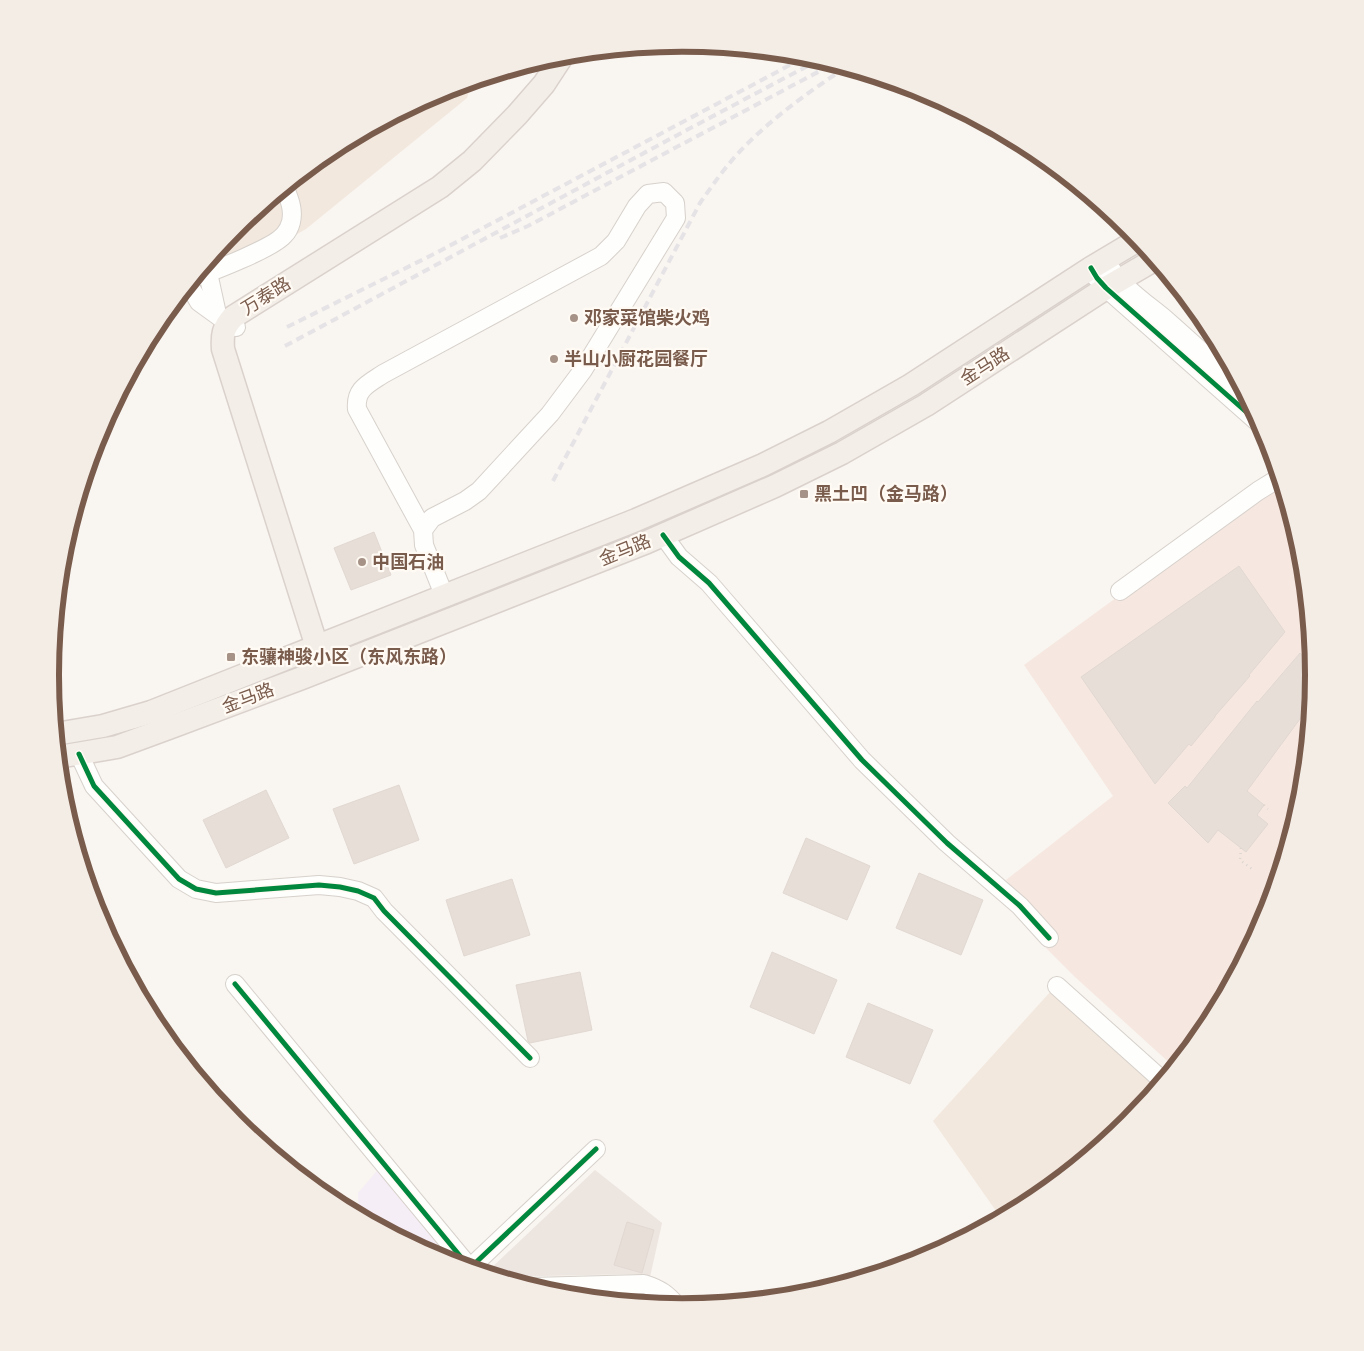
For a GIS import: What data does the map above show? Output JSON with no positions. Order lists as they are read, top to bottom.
{
  "streets": {
    "main road": ["万泰路", "金马路"]
  },
  "crossings": [
    ["万泰路", "金马路"]
  ],
  "places": {
    "other": ["邓家菜馆柴火鸡", "半山小厨花园餐厅", "中国石油"],
    "transit": ["黑土凹（金马路）", "东骧神骏小区（东风东路）"]
  }
}
